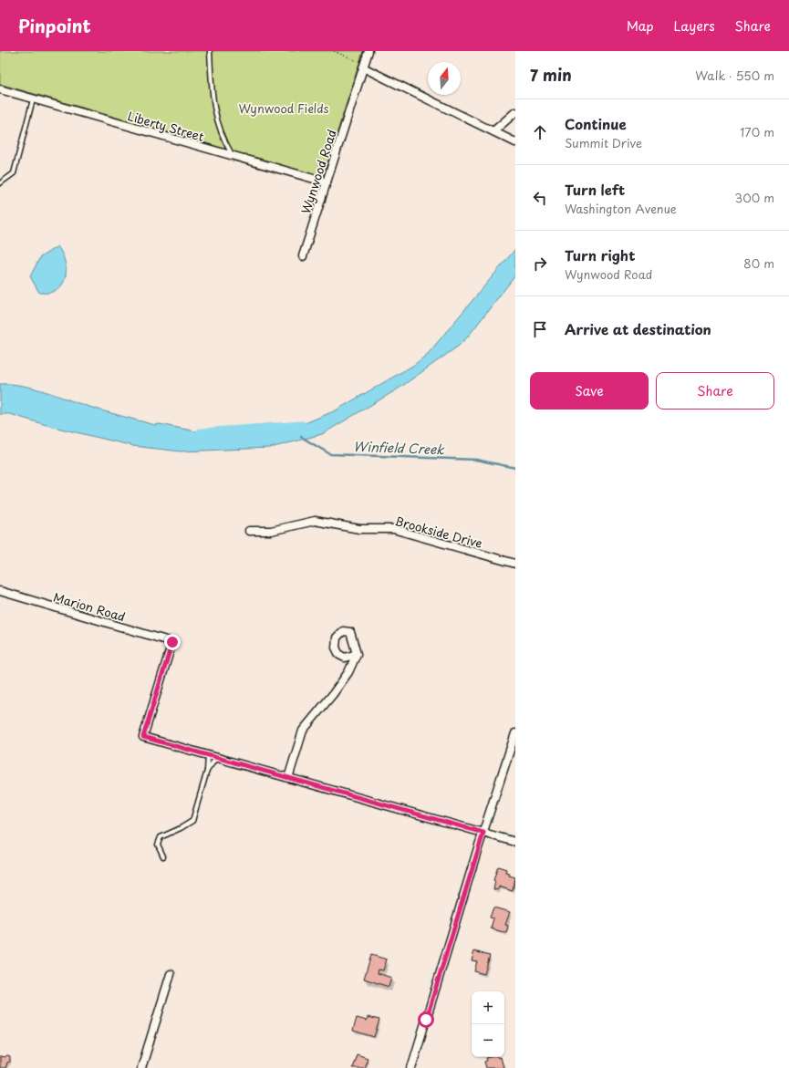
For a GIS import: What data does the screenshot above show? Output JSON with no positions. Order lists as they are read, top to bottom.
{
  "streets": {
    "street": [
      "Liberty Street",
      "Wynwood Road",
      "Brookside Drive",
      "Marion Road"
    ]
  },
  "crossings": [
    ["Liberty Street", "Wynwood Road"]
  ],
  "water": ["Winfield Creek"],
  "parks": ["Wynwood Fields"],
  "north": "top",
  "page": {
    "header": "Pinpoint",
    "nav": ["Map", "Layers", "Share"],
    "heading": ["7 min", "Walk · 550 m"],
    "list": [
      ["Continue", "Summit Drive", "170 m"],
      ["Turn left", "Washington Avenue", "300 m"],
      ["Turn right", "Wynwood Road", "80 m"],
      "Arrive at destination"
    ],
    "buttons": ["Save", "Share"],
    "map_buttons": ["+", "−"]
  }
}
